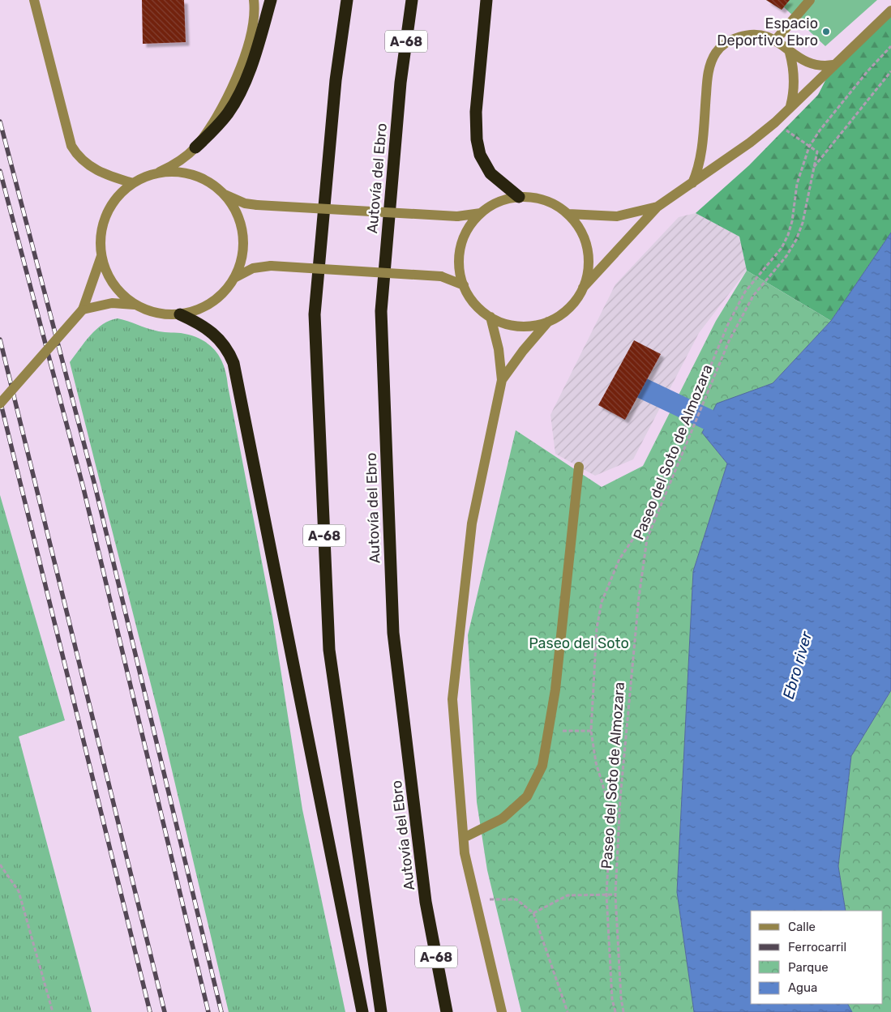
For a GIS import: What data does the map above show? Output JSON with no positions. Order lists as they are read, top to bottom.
{
  "streets": {
    "highway": ["A-68", "Autovía del Ebro"],
    "path": ["Paseo del Soto de Almozara"]
  },
  "water": ["Ebro river"],
  "parks": ["Paseo del Soto"],
  "places": ["Espacio Deportivo Ebro"],
  "legend": [
    "Calle",
    "Ferrocarril",
    "Parque",
    "Agua"
  ]
}
